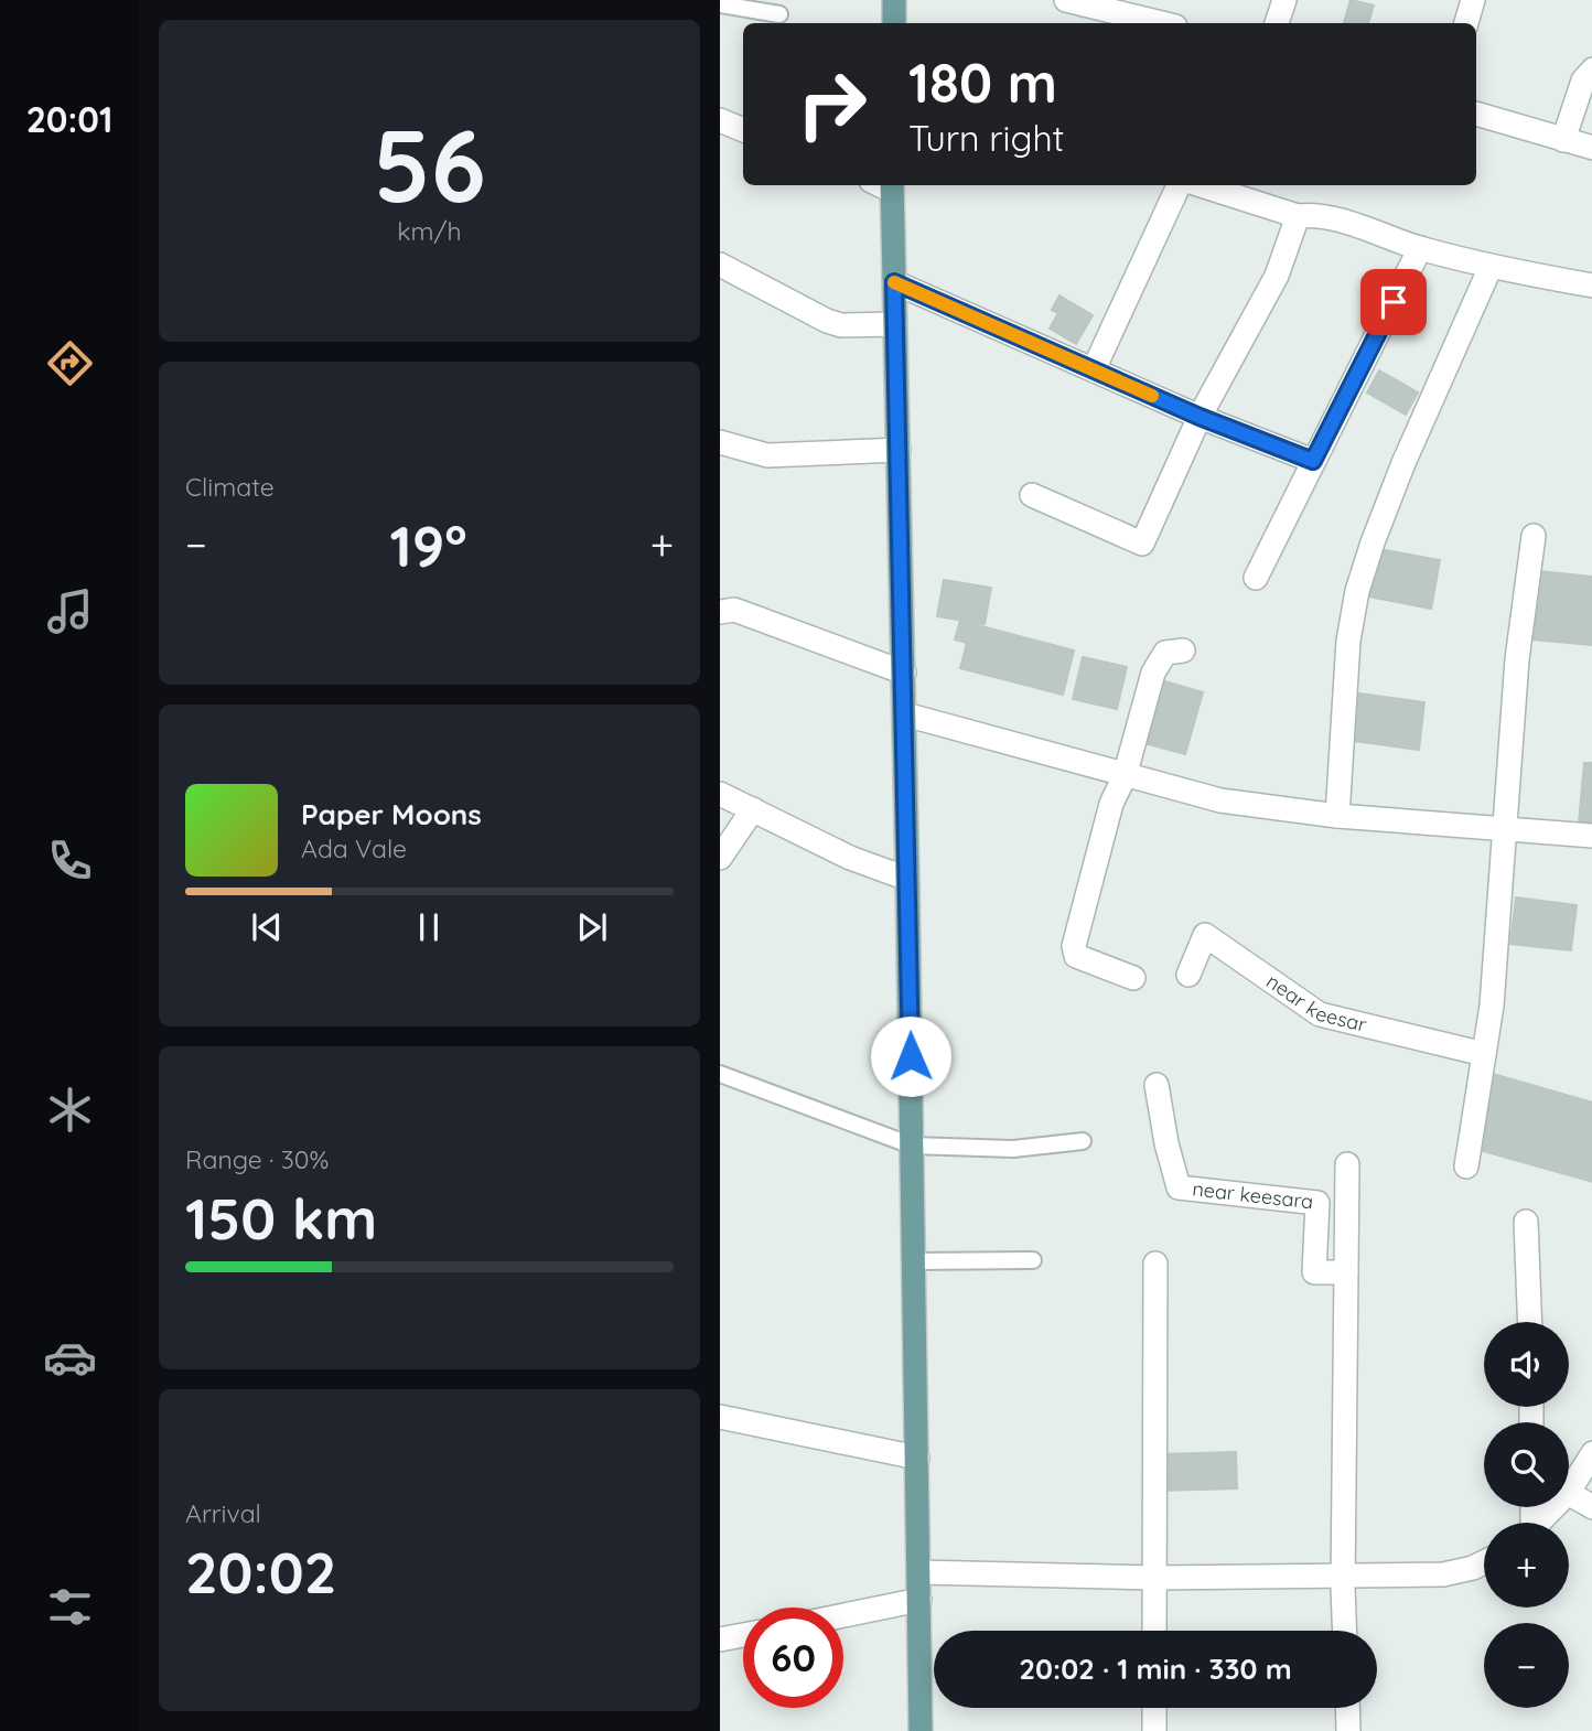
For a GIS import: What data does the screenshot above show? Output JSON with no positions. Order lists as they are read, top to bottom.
{
  "streets": {
    "street": ["near keesar", "near keesara"]
  },
  "page": {
    "tabs": "20:01",
    "tile": [
      ["56", "km/h"],
      "Climate",
      ["Range · 30%", "150 km"],
      ["Arrival", "20:02"]
    ],
    "turn": ["180 m", "Turn right"],
    "heat": ["−", "19°", "+"],
    "song": ["Paper Moons", "Ada Vale"],
    "map_buttons": ["+", "−"],
    "limit": "60",
    "trip": "20:02 · 1 min · 330 m"
  }
}
